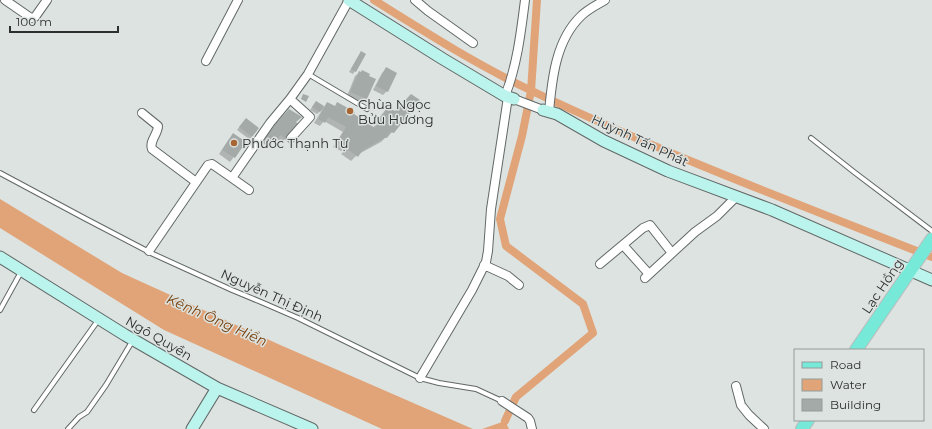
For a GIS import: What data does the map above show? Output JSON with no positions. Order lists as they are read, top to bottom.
{
  "streets": {
    "main road": ["Lạc Hồng"],
    "street": ["Huỳnh Tấn Phát", "Nguyễn Thị Định", "Ngô Quyền"]
  },
  "crossings": [
    ["Huỳnh Tấn Phát", "Lạc Hồng"]
  ],
  "water": ["Kênh Ông Hiển"],
  "places": ["Chùa Ngọc Bửu Hương", "Phước Thạnh Tự"],
  "legend": ["Road", "Water", "Building"],
  "scale_bar": "100 m"
}
